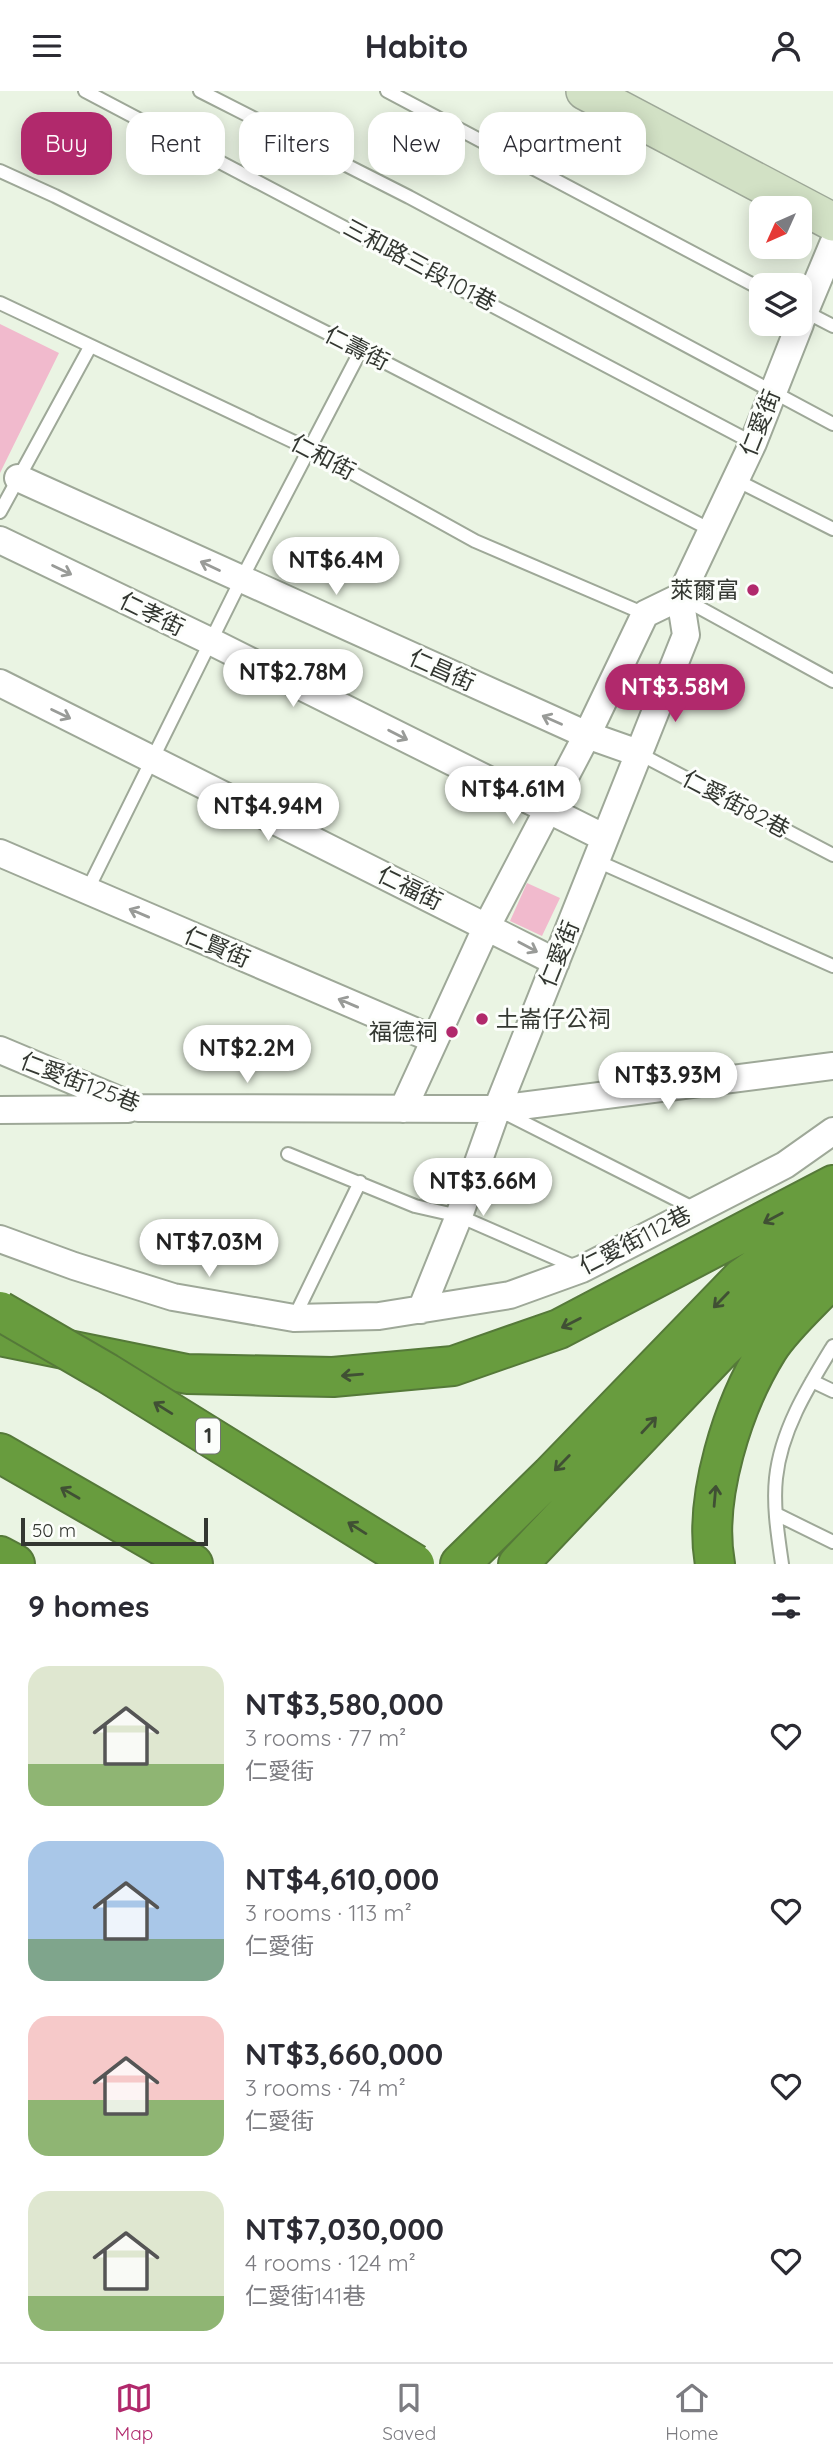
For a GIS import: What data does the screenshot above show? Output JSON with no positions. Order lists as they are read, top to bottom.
{
  "streets": {
    "highway": ["1"],
    "street": [
      "仁愛街",
      "仁孝街",
      "仁昌街",
      "仁福街",
      "仁賢街",
      "仁愛街125巷",
      "仁愛街112巷"
    ],
    "lane": [
      "三和路三段101巷",
      "仁壽街",
      "仁和街",
      "仁愛街82巷"
    ]
  },
  "crossings": [
    ["三和路三段101巷", "仁愛街"],
    ["仁壽街", "仁愛街"],
    ["仁愛街", "仁孝街"],
    ["仁愛街", "仁昌街"],
    ["仁愛街", "仁愛街82巷"],
    ["仁愛街", "仁福街"],
    ["仁愛街", "仁愛街125巷"],
    ["仁愛街", "仁愛街112巷"],
    ["仁昌街", "仁愛街82巷"]
  ],
  "one_way": ["仁孝街", "仁昌街", "仁福街"],
  "places": ["萊爾富", "土崙仔公祠", "福德祠"],
  "scale_bar": "50 m",
  "north": "bottom left",
  "page": {
    "header": "Habito",
    "chip": [
      "Buy",
      "Rent",
      "Filters",
      "New",
      "Apartment"
    ],
    "price": [
      "NT$6.4M",
      "NT$2.78M",
      "NT$3.58M",
      "NT$4.61M",
      "NT$4.94M",
      "NT$2.2M",
      "NT$3.93M",
      "NT$3.66M",
      "NT$7.03M"
    ],
    "scale": "50 m",
    "heading": "9 homes",
    "list": [
      {
        "name": "NT$3,580,000",
        "note": "3 rooms · 77 m² · 仁愛街"
      },
      {
        "name": "NT$4,610,000",
        "note": "3 rooms · 113 m² · 仁愛街"
      },
      {
        "name": "NT$3,660,000",
        "note": "3 rooms · 74 m² · 仁愛街"
      },
      {
        "name": "NT$7,030,000",
        "note": "4 rooms · 124 m² · 仁愛街141巷"
      }
    ],
    "tabs": ["Map", "Saved", "Home"]
  }
}
